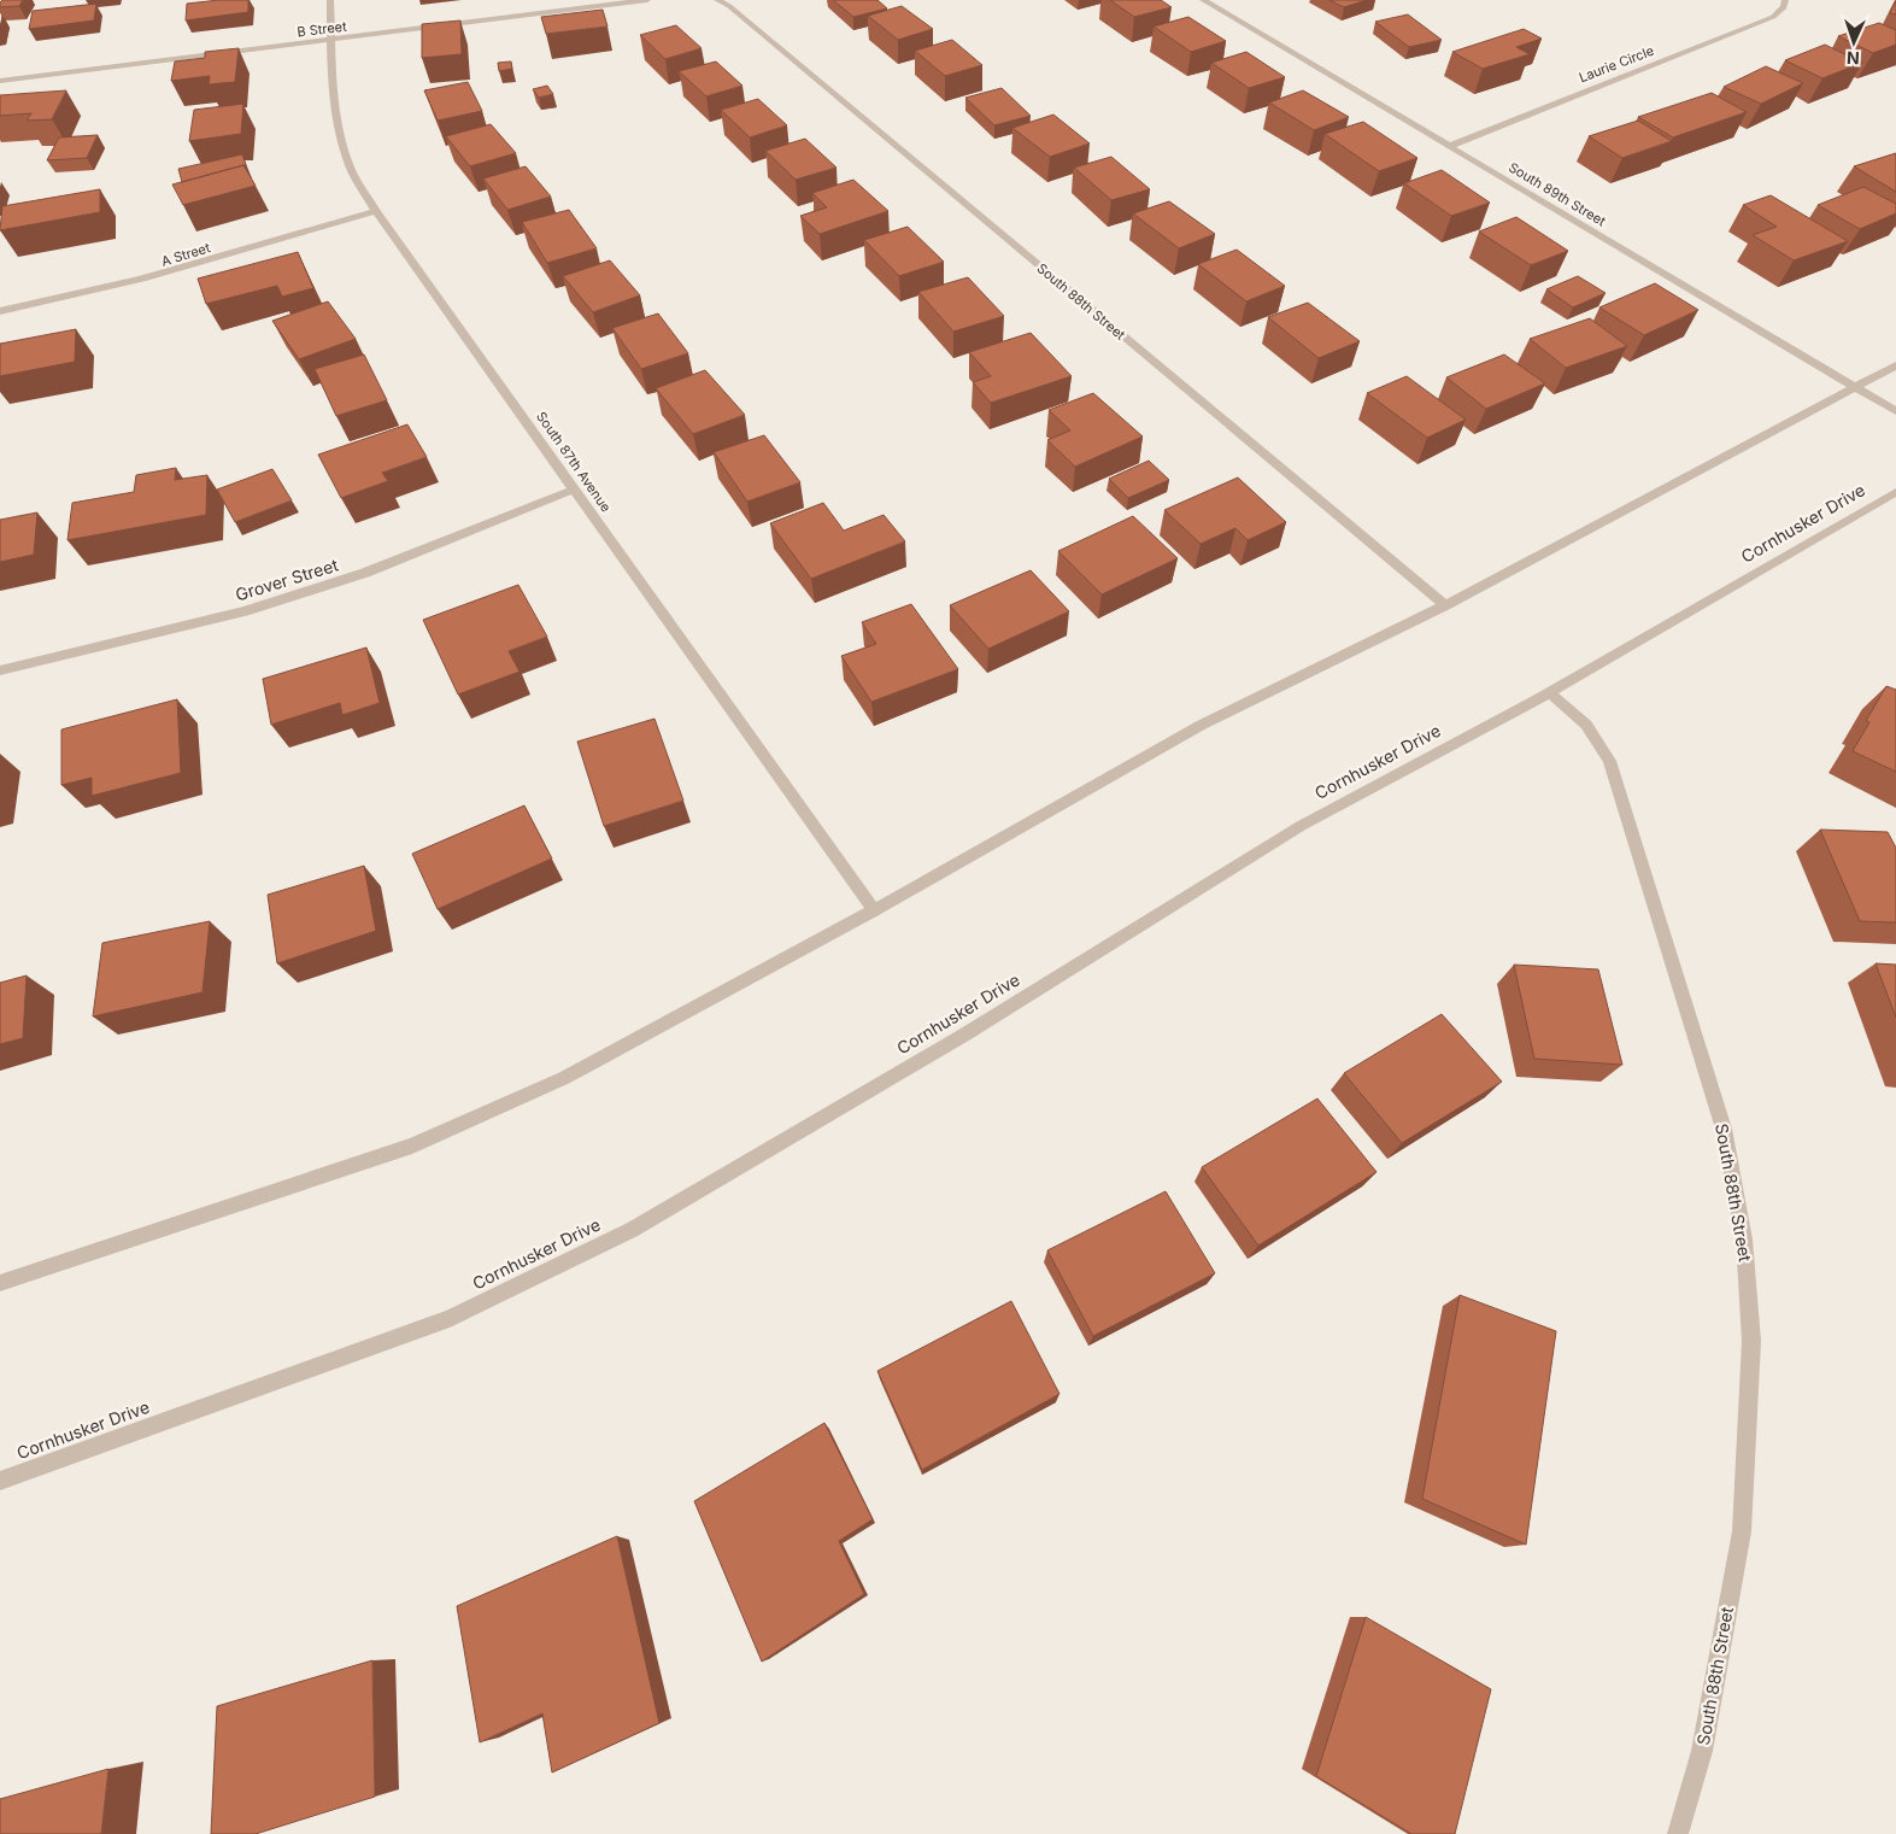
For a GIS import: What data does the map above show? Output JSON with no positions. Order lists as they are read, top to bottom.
{
  "streets": {
    "street": [
      "B Street",
      "Laurie Circle",
      "South 89th Street",
      "A Street",
      "South 88th Street",
      "South 87th Avenue",
      "Cornhusker Drive",
      "Grover Street"
    ]
  },
  "crossings": [
    ["B Street", "South 87th Avenue"],
    ["Laurie Circle", "South 89th Street"],
    ["A Street", "South 87th Avenue"],
    ["South 88th Street", "Cornhusker Drive"],
    ["South 87th Avenue", "Grover Street"]
  ],
  "north": "bottom"
}
